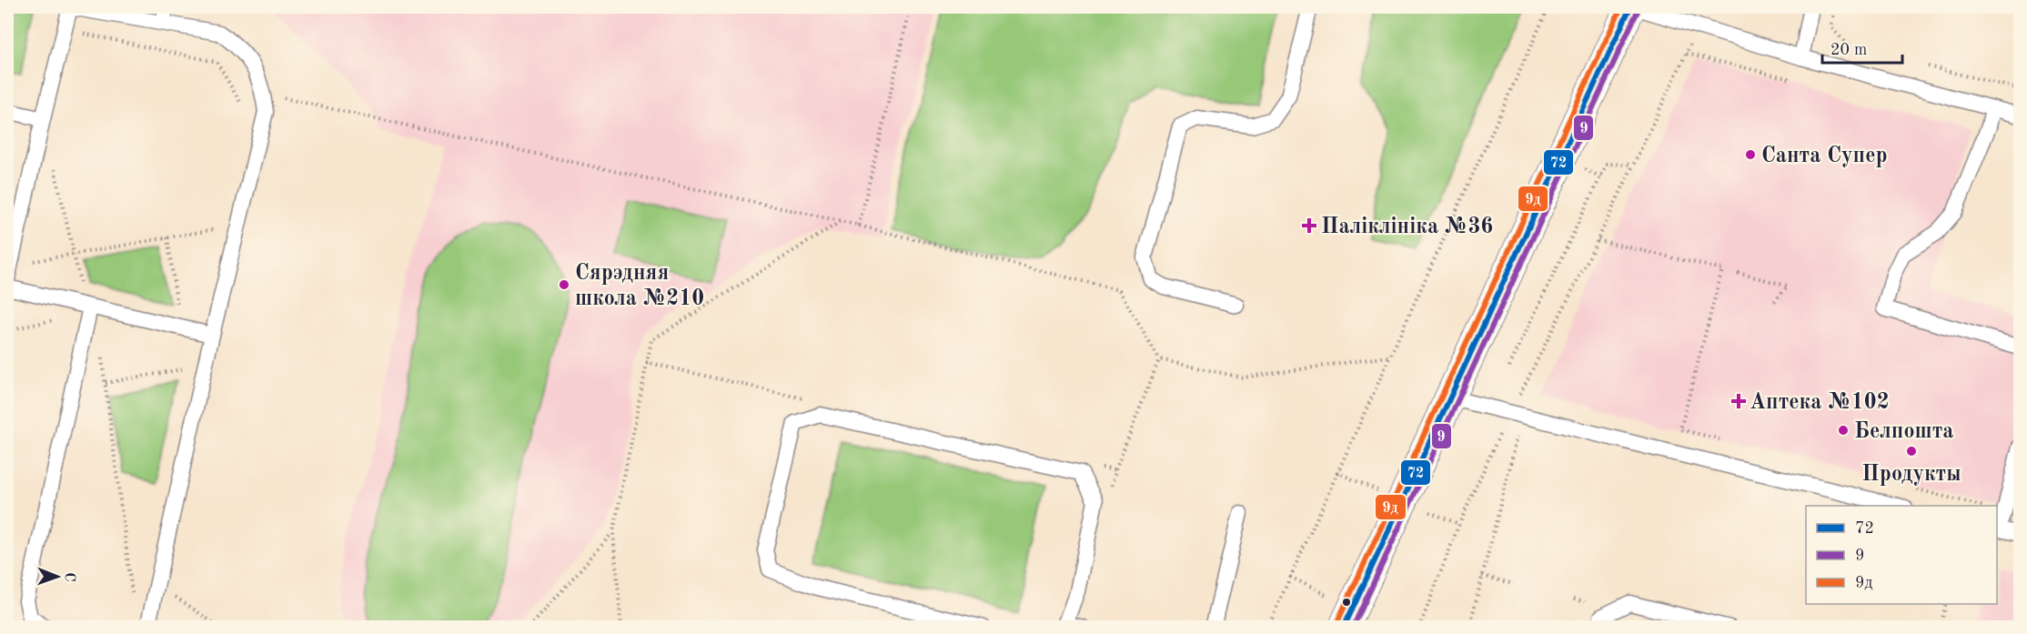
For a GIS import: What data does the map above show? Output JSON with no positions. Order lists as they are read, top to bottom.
{
  "places": {
    "other": [
      "Санта Супер",
      "Сярэдняя школа №210",
      "Белпошта",
      "Продукты"
    ],
    "health": ["Паліклініка №36", "Аптека №102"]
  },
  "lines": ["transit line 72", "transit line 9д", "transit line 9"],
  "legend": ["72", "9", "9д"],
  "scale_bar": "20 m",
  "north": "right"
}
